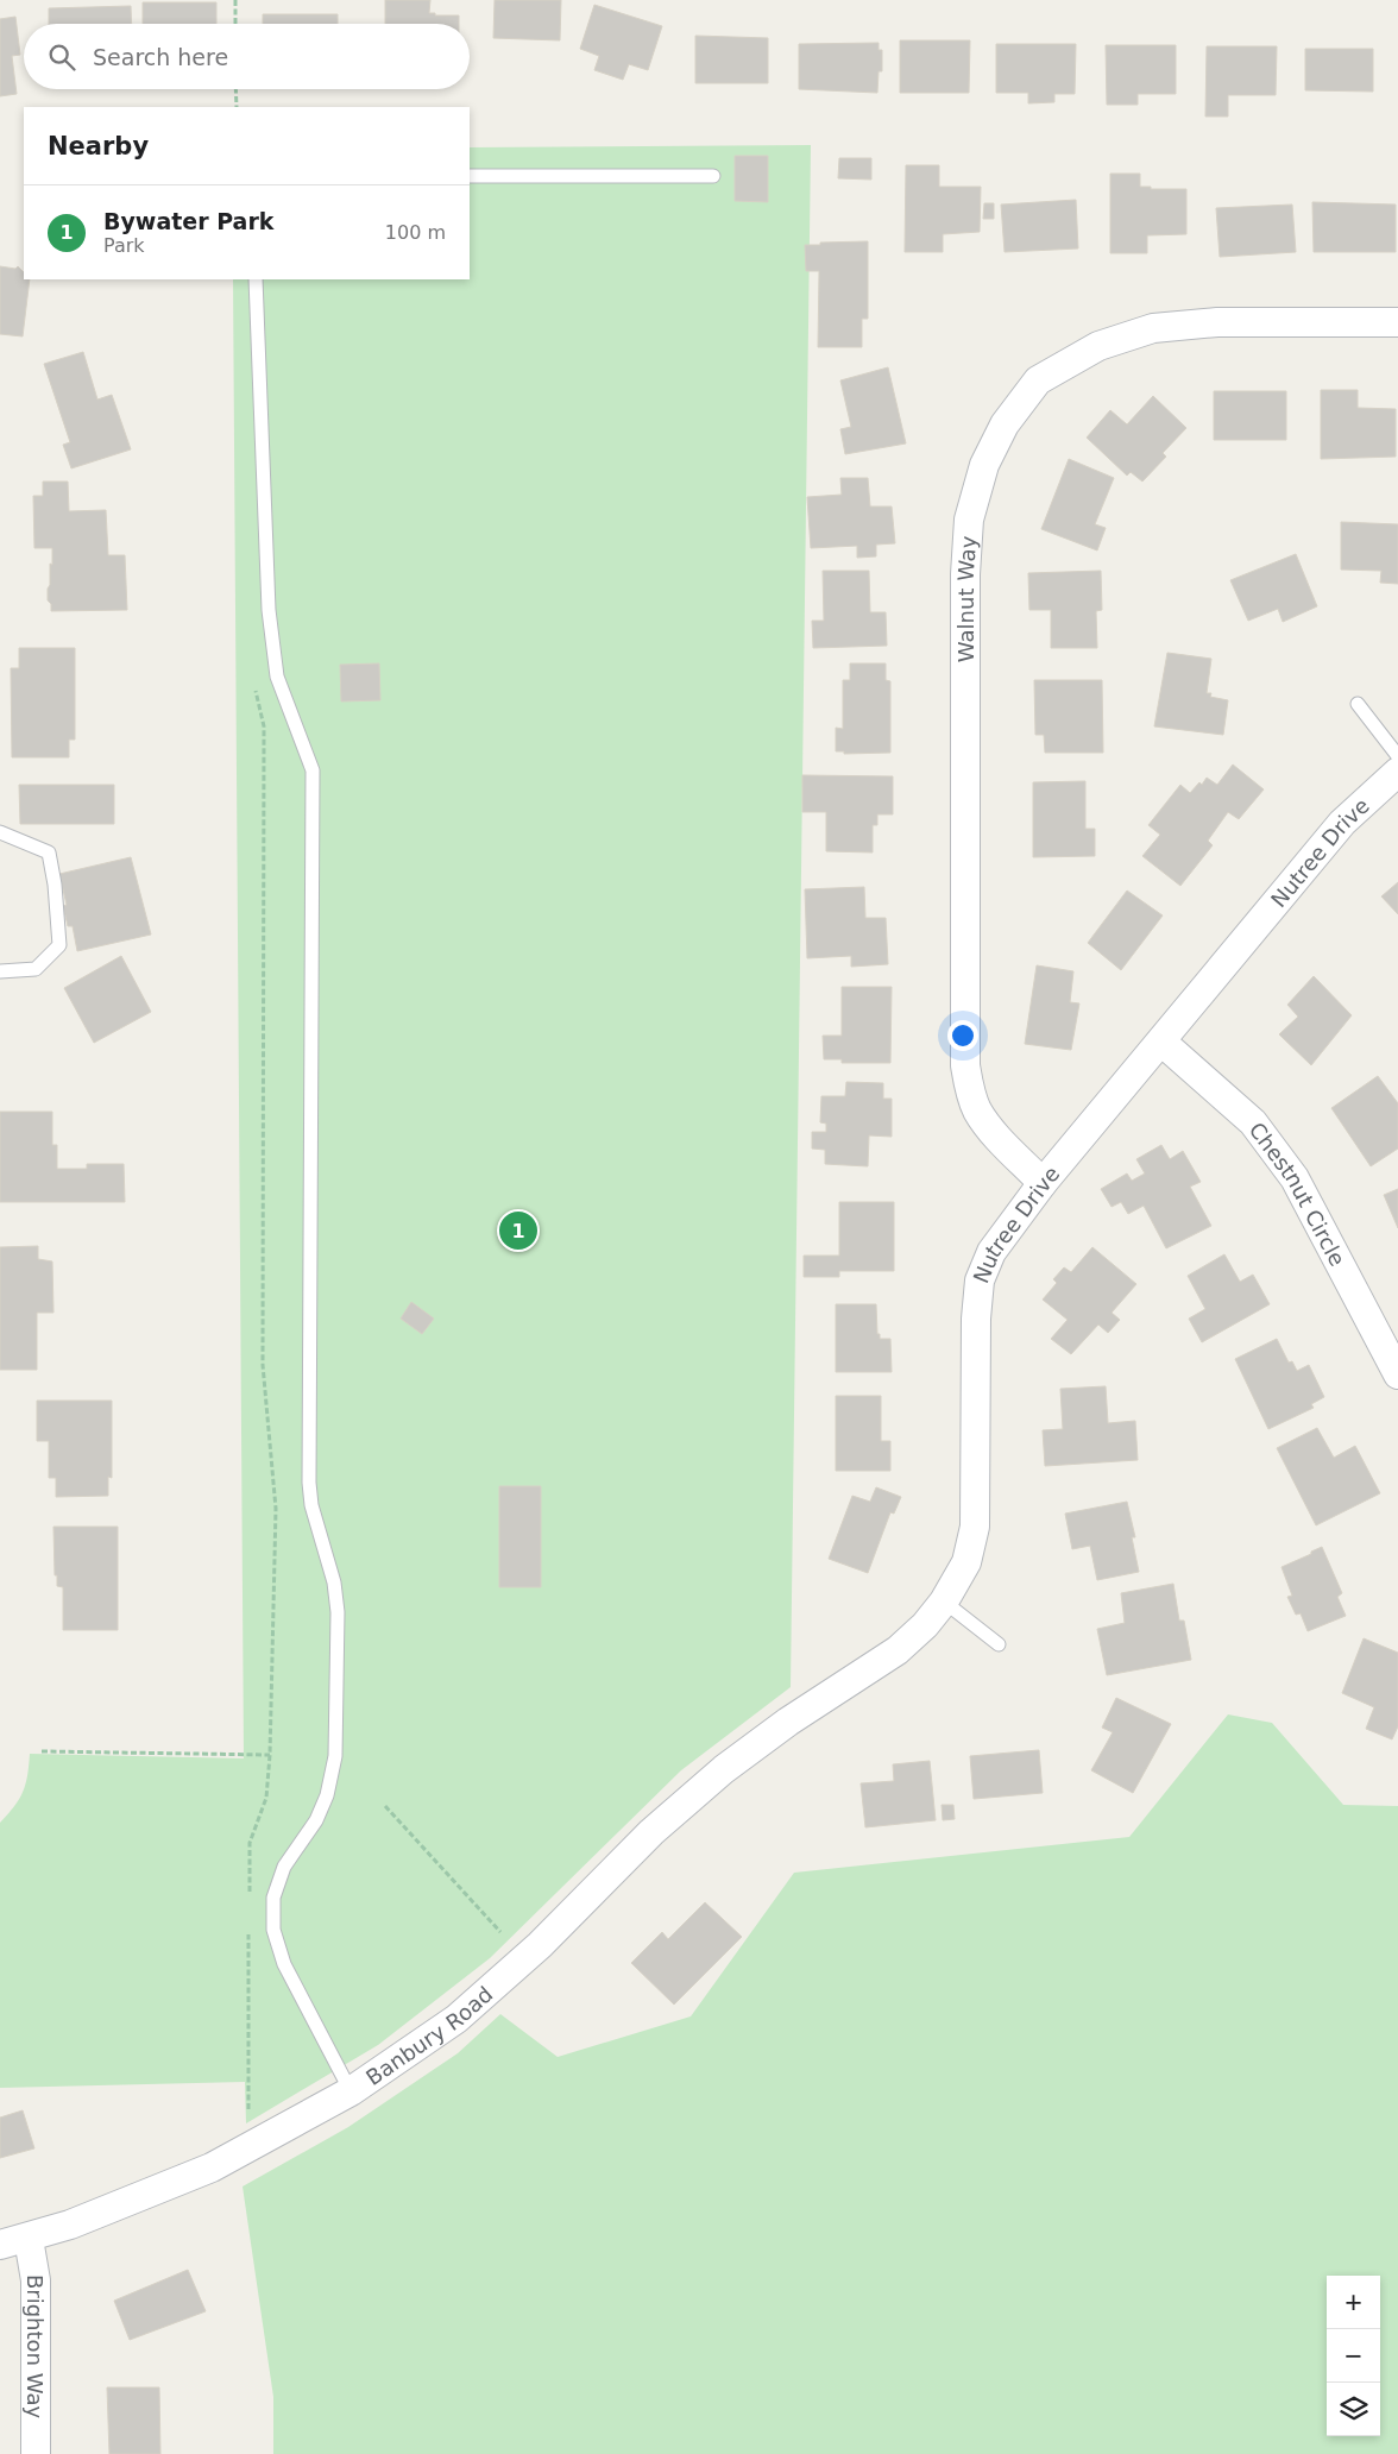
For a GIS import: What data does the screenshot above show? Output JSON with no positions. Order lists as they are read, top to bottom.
{
  "streets": {
    "street": [
      "Walnut Way",
      "Nutree Drive",
      "Chestnut Circle",
      "Banbury Road",
      "Brighton Way"
    ]
  },
  "crossings": [
    ["Walnut Way", "Nutree Drive"],
    ["Nutree Drive", "Chestnut Circle"],
    ["Nutree Drive", "Banbury Road"],
    ["Banbury Road", "Brighton Way"]
  ],
  "page": {
    "search": "Search here",
    "heading": "Nearby",
    "list": [
      {
        "mark": "1",
        "name": "Bywater Park",
        "note": "Park",
        "value": "100 m"
      }
    ],
    "pins": "1",
    "map_buttons": ["+", "−"]
  }
}
